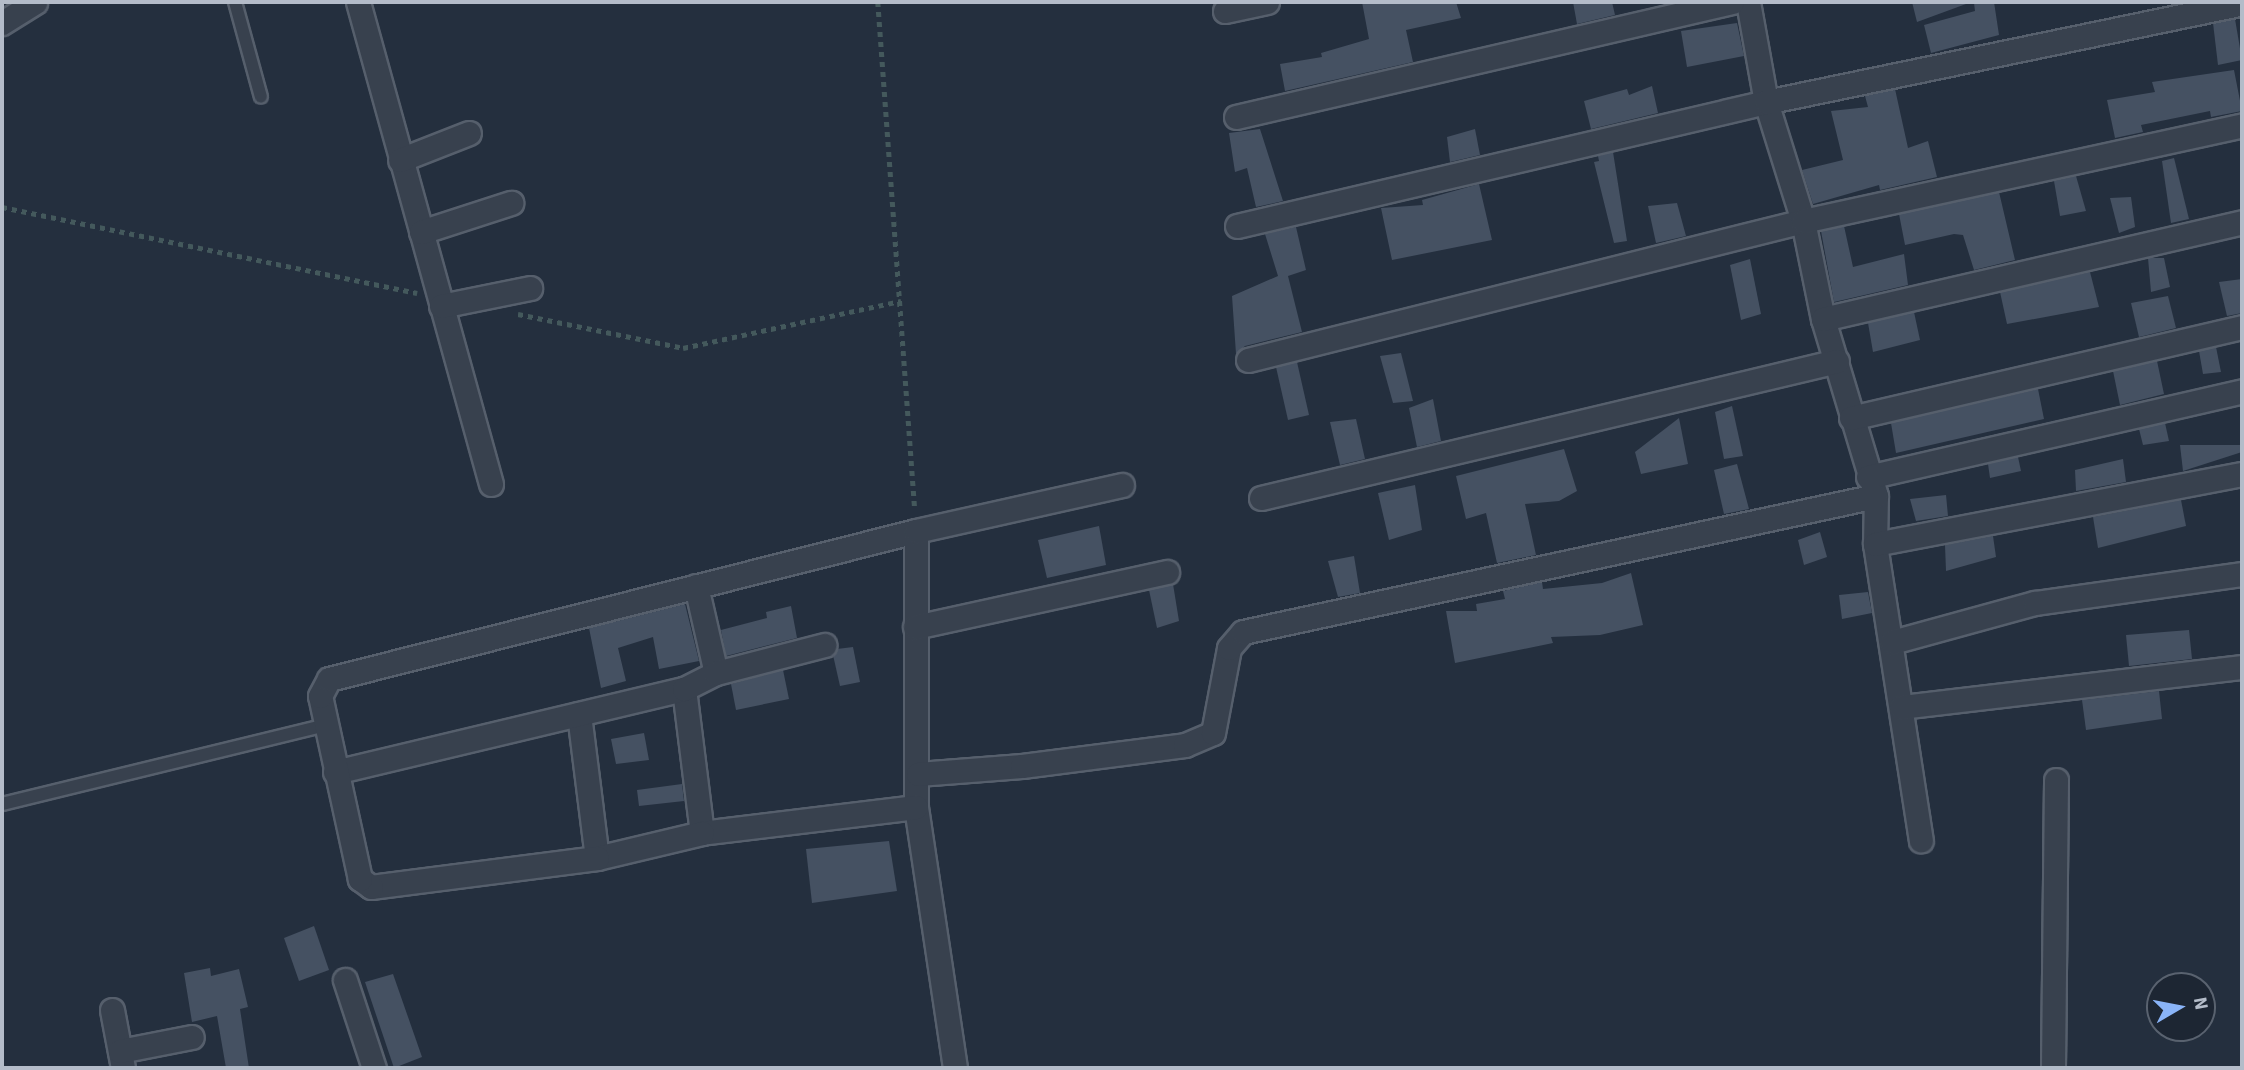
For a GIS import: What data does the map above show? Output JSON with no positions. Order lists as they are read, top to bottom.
{
  "north": "right"
}
